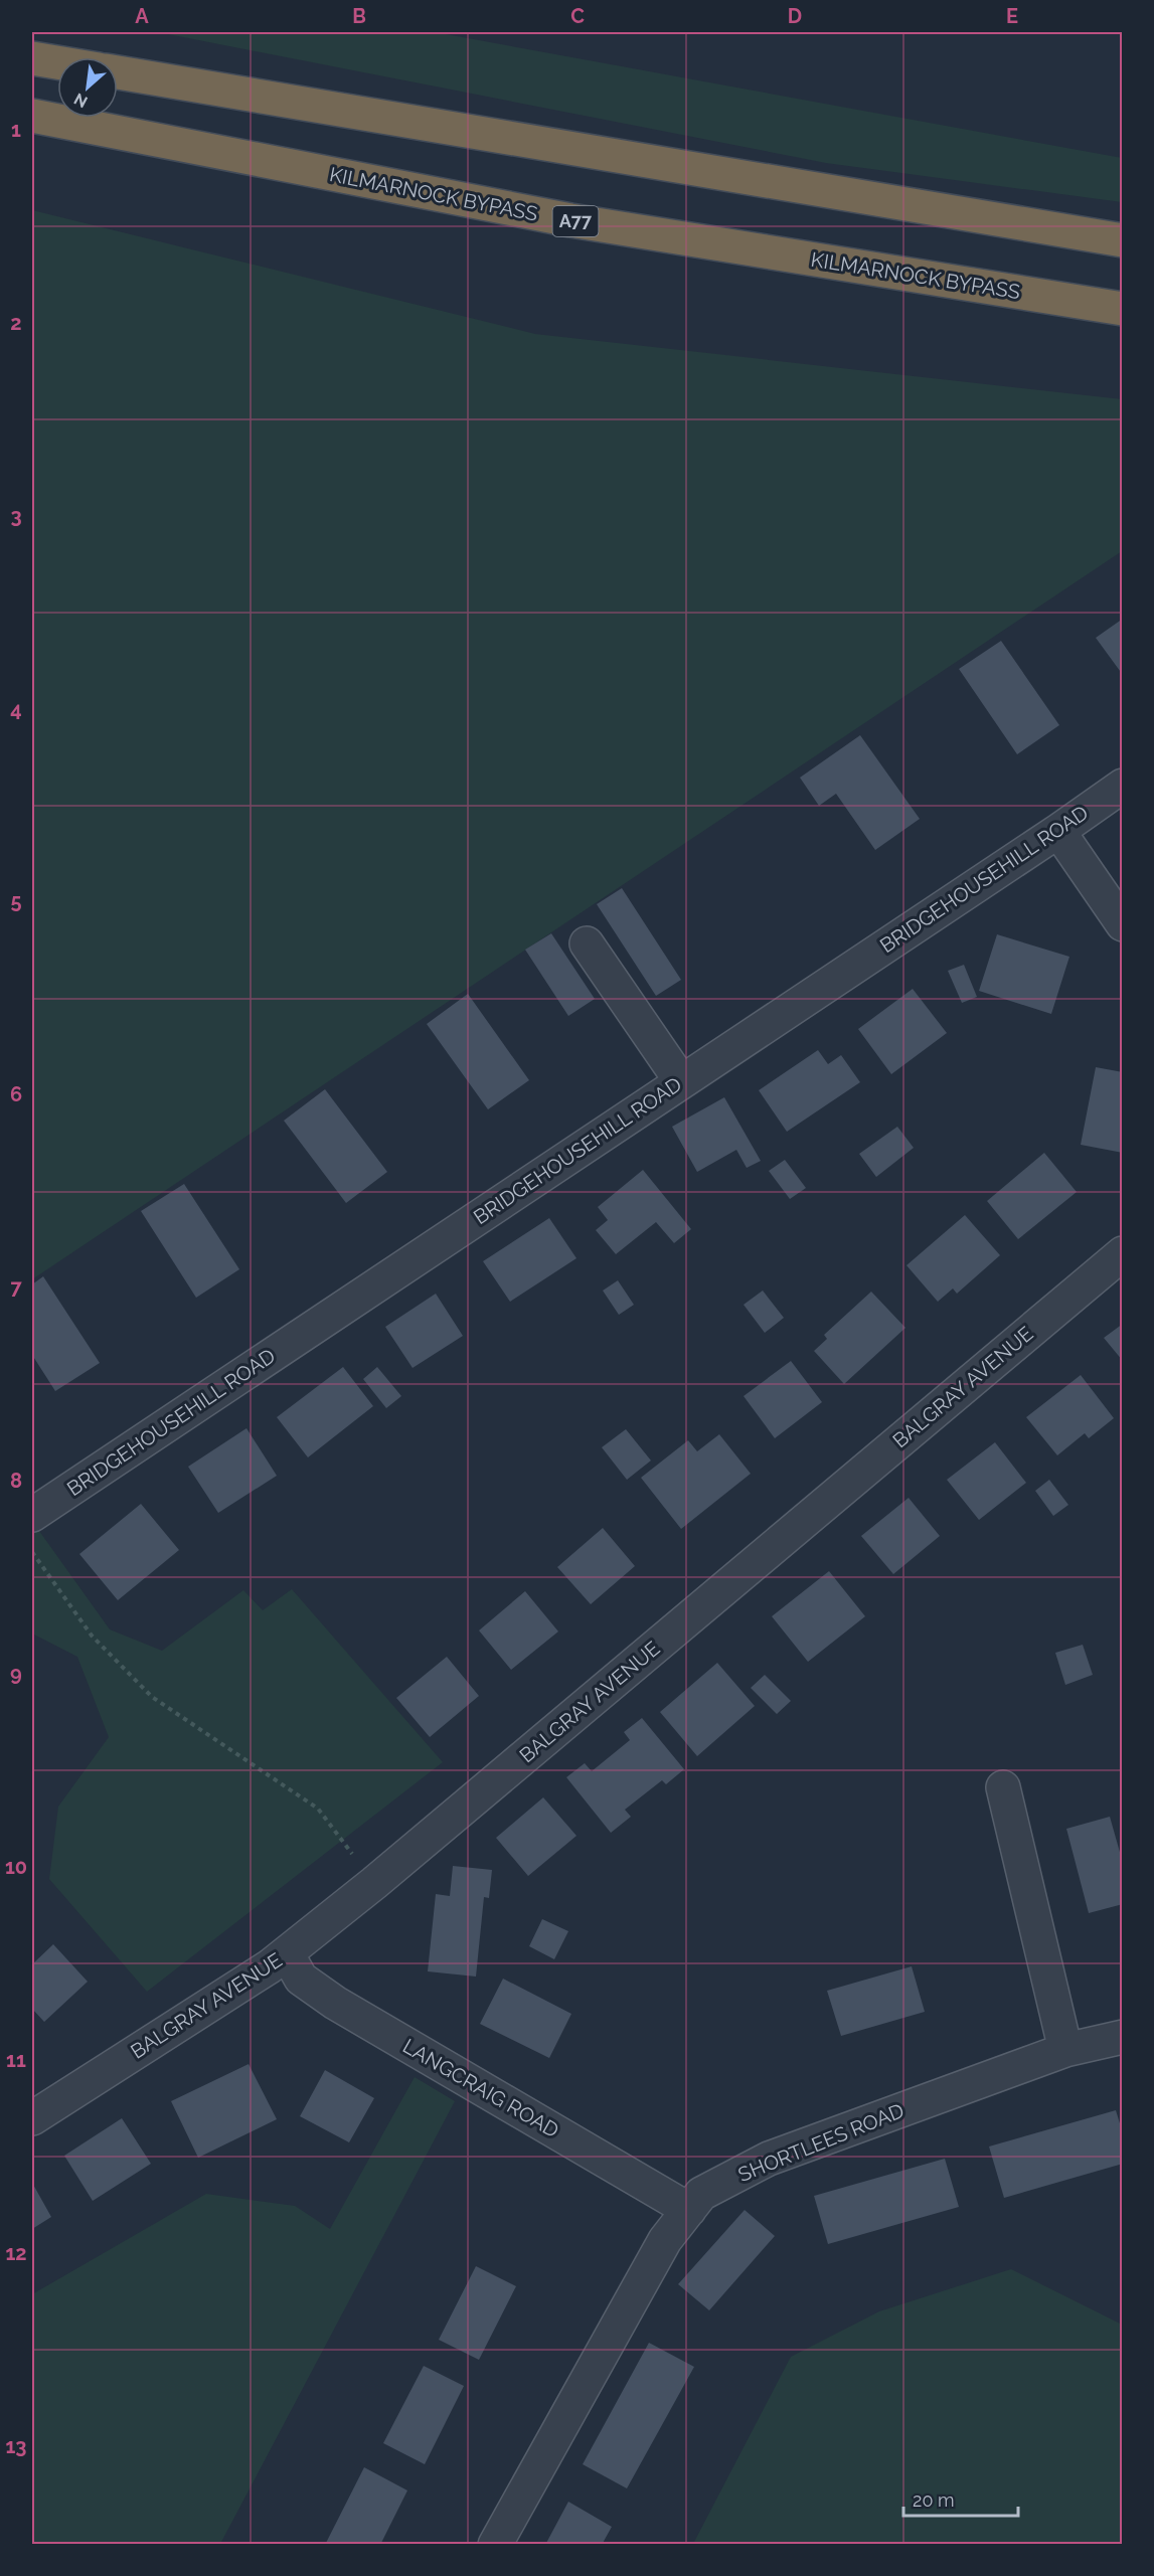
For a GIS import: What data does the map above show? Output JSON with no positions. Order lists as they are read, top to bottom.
{
  "streets": {
    "highway": ["KILMARNOCK BYPASS", "A77"],
    "street": [
      "BRIDGEHOUSEHILL ROAD",
      "BALGRAY AVENUE",
      "LANGCRAIG ROAD",
      "SHORTLEES ROAD"
    ]
  },
  "crossings": [
    ["BALGRAY AVENUE", "LANGCRAIG ROAD"],
    ["LANGCRAIG ROAD", "SHORTLEES ROAD"]
  ],
  "scale_bar": "20 m",
  "north": "bottom left",
  "grid": {
    "columns": [
      "A",
      "B",
      "C",
      "D",
      "E"
    ],
    "rows": [
      "1",
      "2",
      "3",
      "4",
      "5",
      "6",
      "7",
      "8",
      "9",
      "10",
      "11",
      "12",
      "13"
    ]
  }
}
